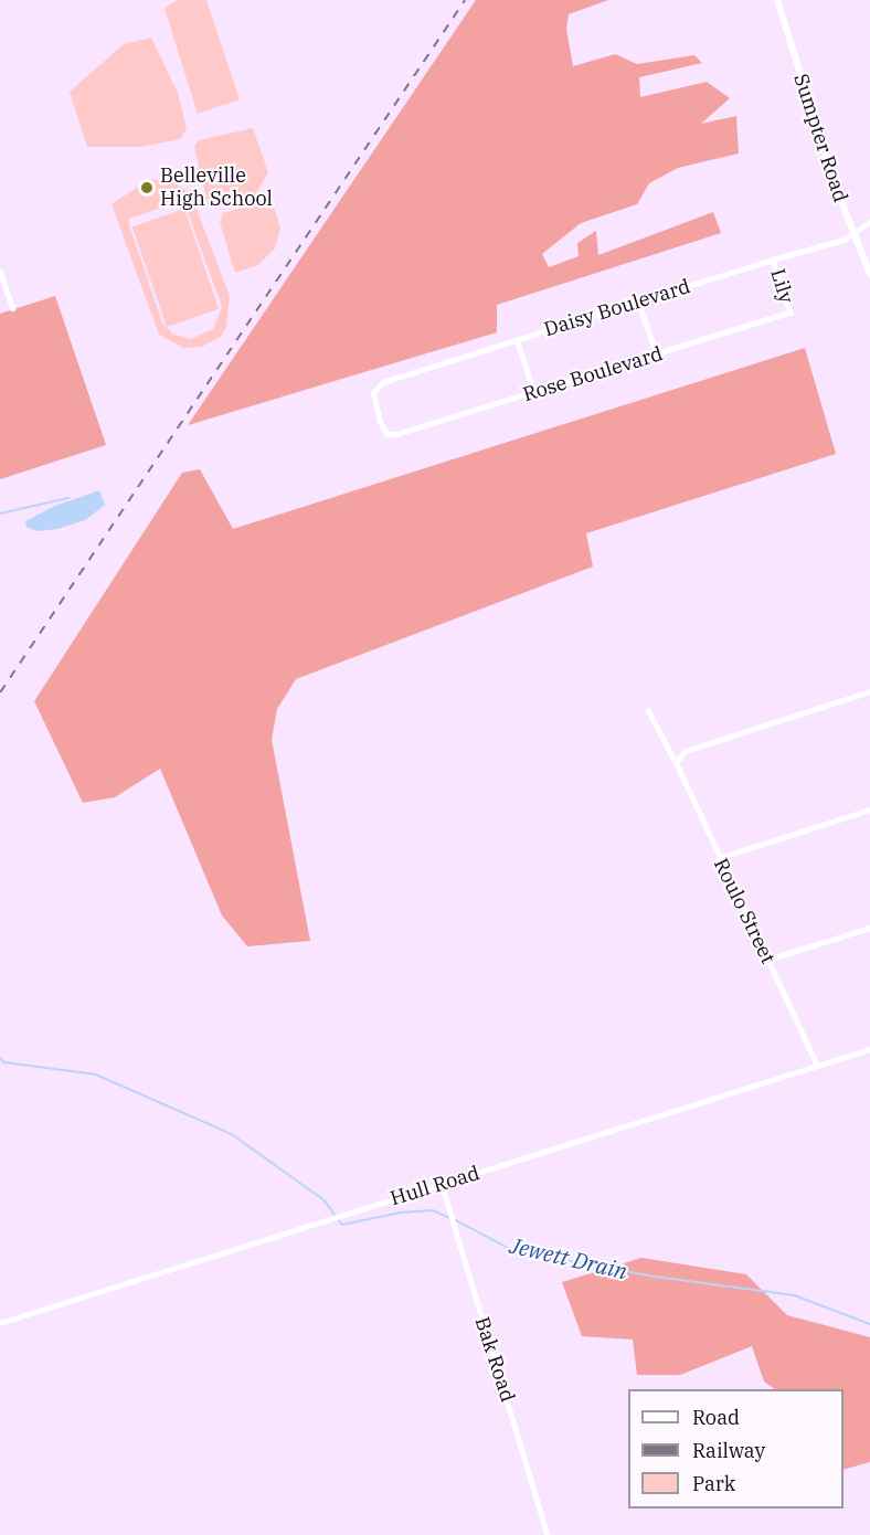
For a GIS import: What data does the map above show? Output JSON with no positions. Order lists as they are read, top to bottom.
{
  "streets": {
    "street": [
      "Sumpter Road",
      "Lily",
      "Daisy Boulevard",
      "Rose Boulevard",
      "Roulo Street",
      "Hull Road",
      "Bak Road"
    ]
  },
  "crossings": [
    ["Sumpter Road", "Daisy Boulevard"],
    ["Lily", "Daisy Boulevard"],
    ["Lily", "Rose Boulevard"],
    ["Daisy Boulevard", "Rose Boulevard"],
    ["Roulo Street", "Hull Road"],
    ["Hull Road", "Bak Road"]
  ],
  "water": ["Jewett Drain"],
  "places": ["Belleville High School"],
  "legend": ["Road", "Railway", "Park"]
}
